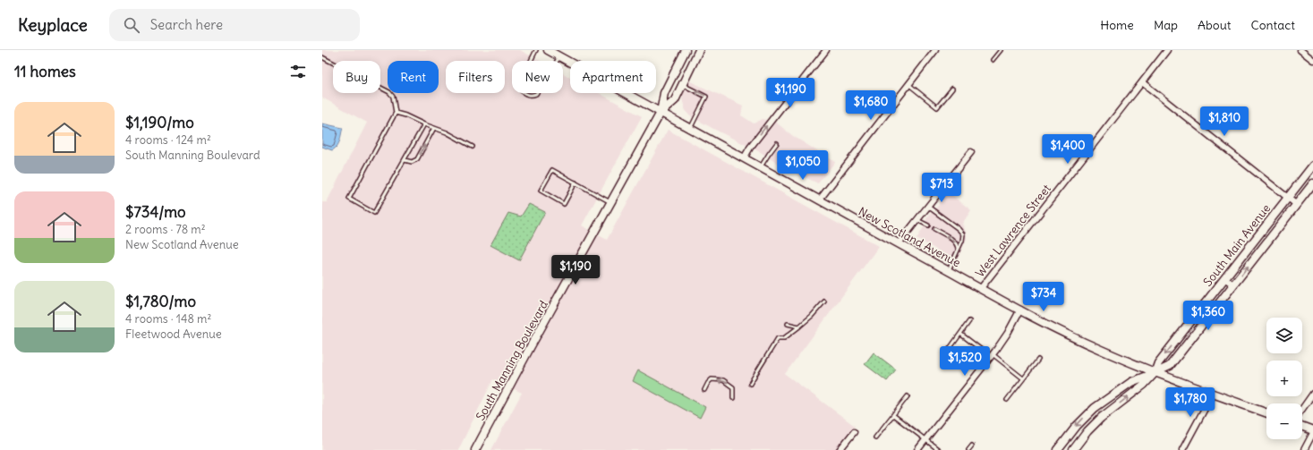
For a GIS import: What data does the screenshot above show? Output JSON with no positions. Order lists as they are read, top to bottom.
{
  "streets": {
    "street": [
      "West Lawrence Street",
      "New Scotland Avenue",
      "South Main Avenue",
      "South Manning Boulevard"
    ]
  },
  "crossings": [
    ["West Lawrence Street", "New Scotland Avenue"],
    ["New Scotland Avenue", "South Main Avenue"],
    ["New Scotland Avenue", "South Manning Boulevard"]
  ],
  "page": {
    "header": "Keyplace",
    "search": "Search here",
    "nav": [
      "Home",
      "Map",
      "About",
      "Contact"
    ],
    "heading": "11 homes",
    "chip": [
      "Buy",
      "Rent",
      "Filters",
      "New",
      "Apartment"
    ],
    "price": [
      "$1,190",
      "$1,680",
      "$1,810",
      "$1,400",
      "$1,050",
      "$713",
      "$1,190",
      "$734",
      "$1,360",
      "$1,520",
      "$1,780"
    ],
    "list": [
      {
        "name": "$1,190/mo",
        "note": "4 rooms · 124 m² · South Manning Boulevard"
      },
      {
        "name": "$734/mo",
        "note": "2 rooms · 78 m² · New Scotland Avenue"
      },
      {
        "name": "$1,780/mo",
        "note": "4 rooms · 148 m² · Fleetwood Avenue"
      }
    ],
    "map_buttons": ["+", "−"]
  }
}
